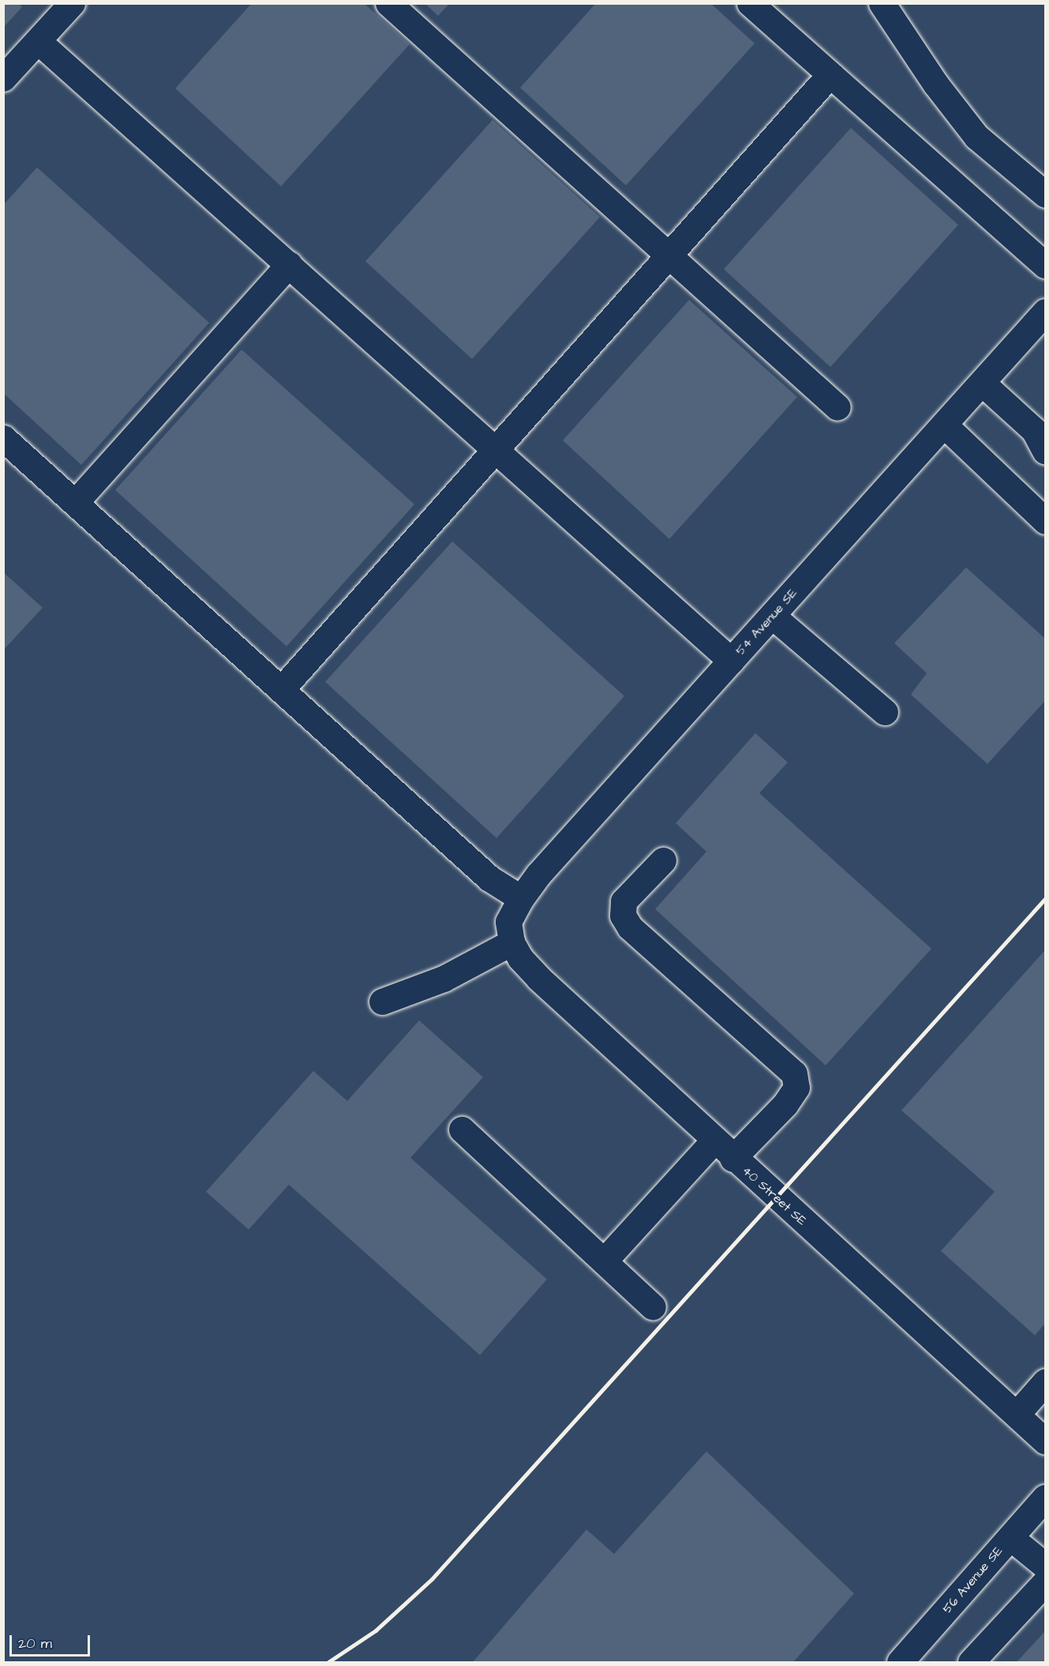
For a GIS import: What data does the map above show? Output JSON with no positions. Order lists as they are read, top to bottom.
{
  "streets": {
    "street": ["54 Avenue SE", "40 Street SE", "56 Avenue SE"]
  },
  "crossings": [
    ["54 Avenue SE", "40 Street SE"]
  ],
  "scale_bar": "20 m"
}
